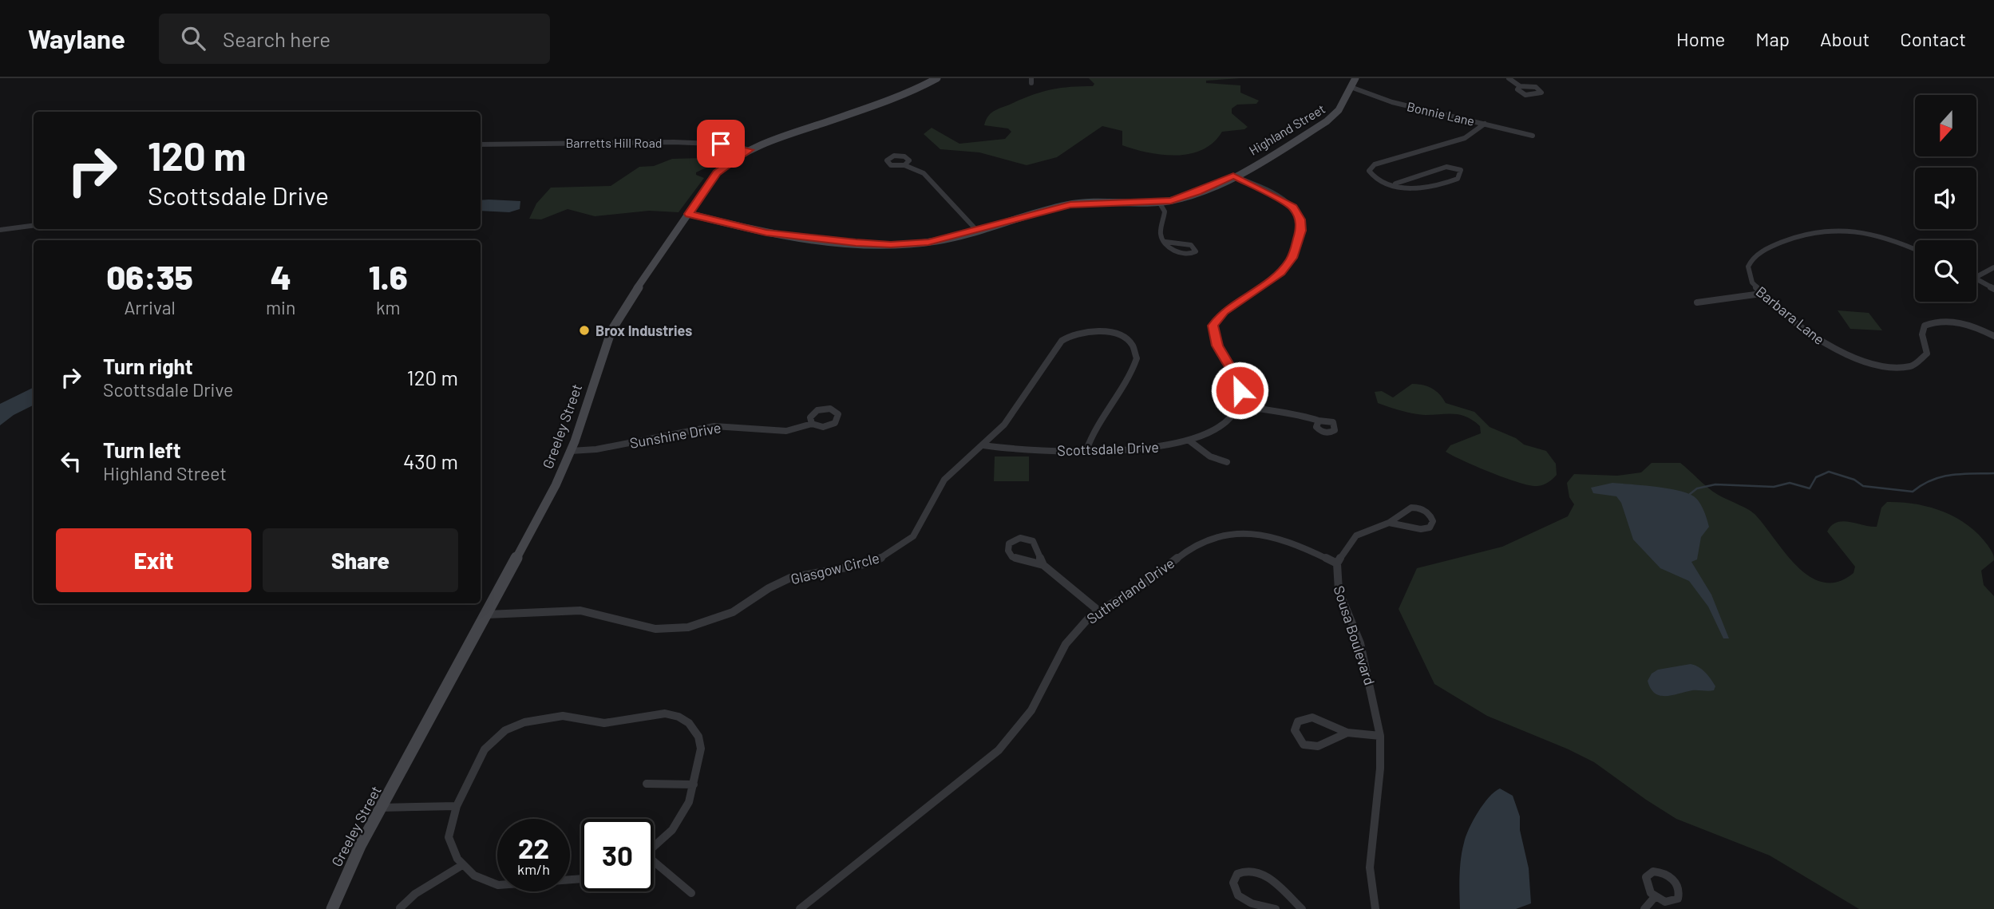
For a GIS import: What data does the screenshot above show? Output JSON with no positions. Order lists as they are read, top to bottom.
{
  "streets": {
    "street": [
      "Bonnie Lane",
      "Highland Street",
      "Barretts Hill Road",
      "Barbara Lane",
      "Greeley Street",
      "Sunshine Drive",
      "Scottsdale Drive",
      "Glasgow Circle",
      "Sutherland Drive",
      "Sousa Boulevard"
    ]
  },
  "crossings": [
    ["Bonnie Lane", "Highland Street"],
    ["Highland Street", "Greeley Street"],
    ["Barretts Hill Road", "Greeley Street"],
    ["Greeley Street", "Sunshine Drive"],
    ["Greeley Street", "Glasgow Circle"],
    ["Scottsdale Drive", "Glasgow Circle"],
    ["Sutherland Drive", "Sousa Boulevard"]
  ],
  "places": ["Brox Industries"],
  "north": "bottom",
  "page": {
    "header": "Waylane",
    "search": "Search here",
    "nav": [
      "Home",
      "Map",
      "About",
      "Contact"
    ],
    "turn": ["120 m", "Scottsdale Drive"],
    "eta": [
      "06:35",
      "Arrival",
      "4",
      "min",
      "1.6",
      "km"
    ],
    "list": [
      {
        "name": "Turn right",
        "note": "Scottsdale Drive",
        "value": "120 m"
      },
      {
        "name": "Turn left",
        "note": "Highland Street",
        "value": "430 m"
      }
    ],
    "buttons": ["Exit", "Share"],
    "speed": "22 km/h",
    "limit": "30"
  }
}
